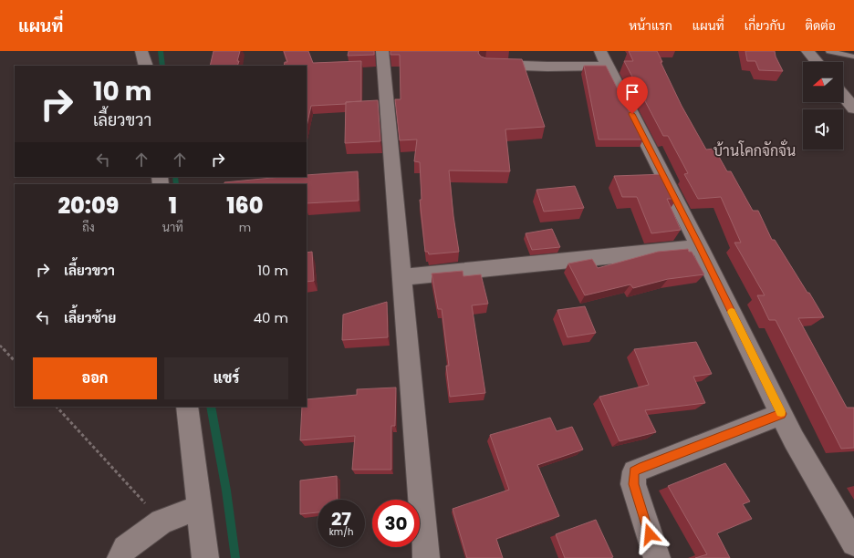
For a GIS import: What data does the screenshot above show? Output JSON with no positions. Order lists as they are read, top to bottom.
{
  "districts": ["บ้านโคกจักจั่น"],
  "north": "left",
  "page": {
    "header": "แผนที่",
    "nav": [
      "หน้าแรก",
      "แผนที่",
      "เกี่ยวกับ",
      "ติดต่อ"
    ],
    "turn": ["10 m", "เลี้ยวขวา"],
    "eta": [
      "20:09",
      "ถึง",
      "1",
      "นาที",
      "160",
      "m"
    ],
    "list": [
      {
        "name": "เลี้ยวขวา",
        "value": "10 m"
      },
      {
        "name": "เลี้ยวซ้าย",
        "value": "40 m"
      }
    ],
    "buttons": ["ออก", "แชร์"],
    "speed": "27 km/h",
    "limit": "30"
  }
}
